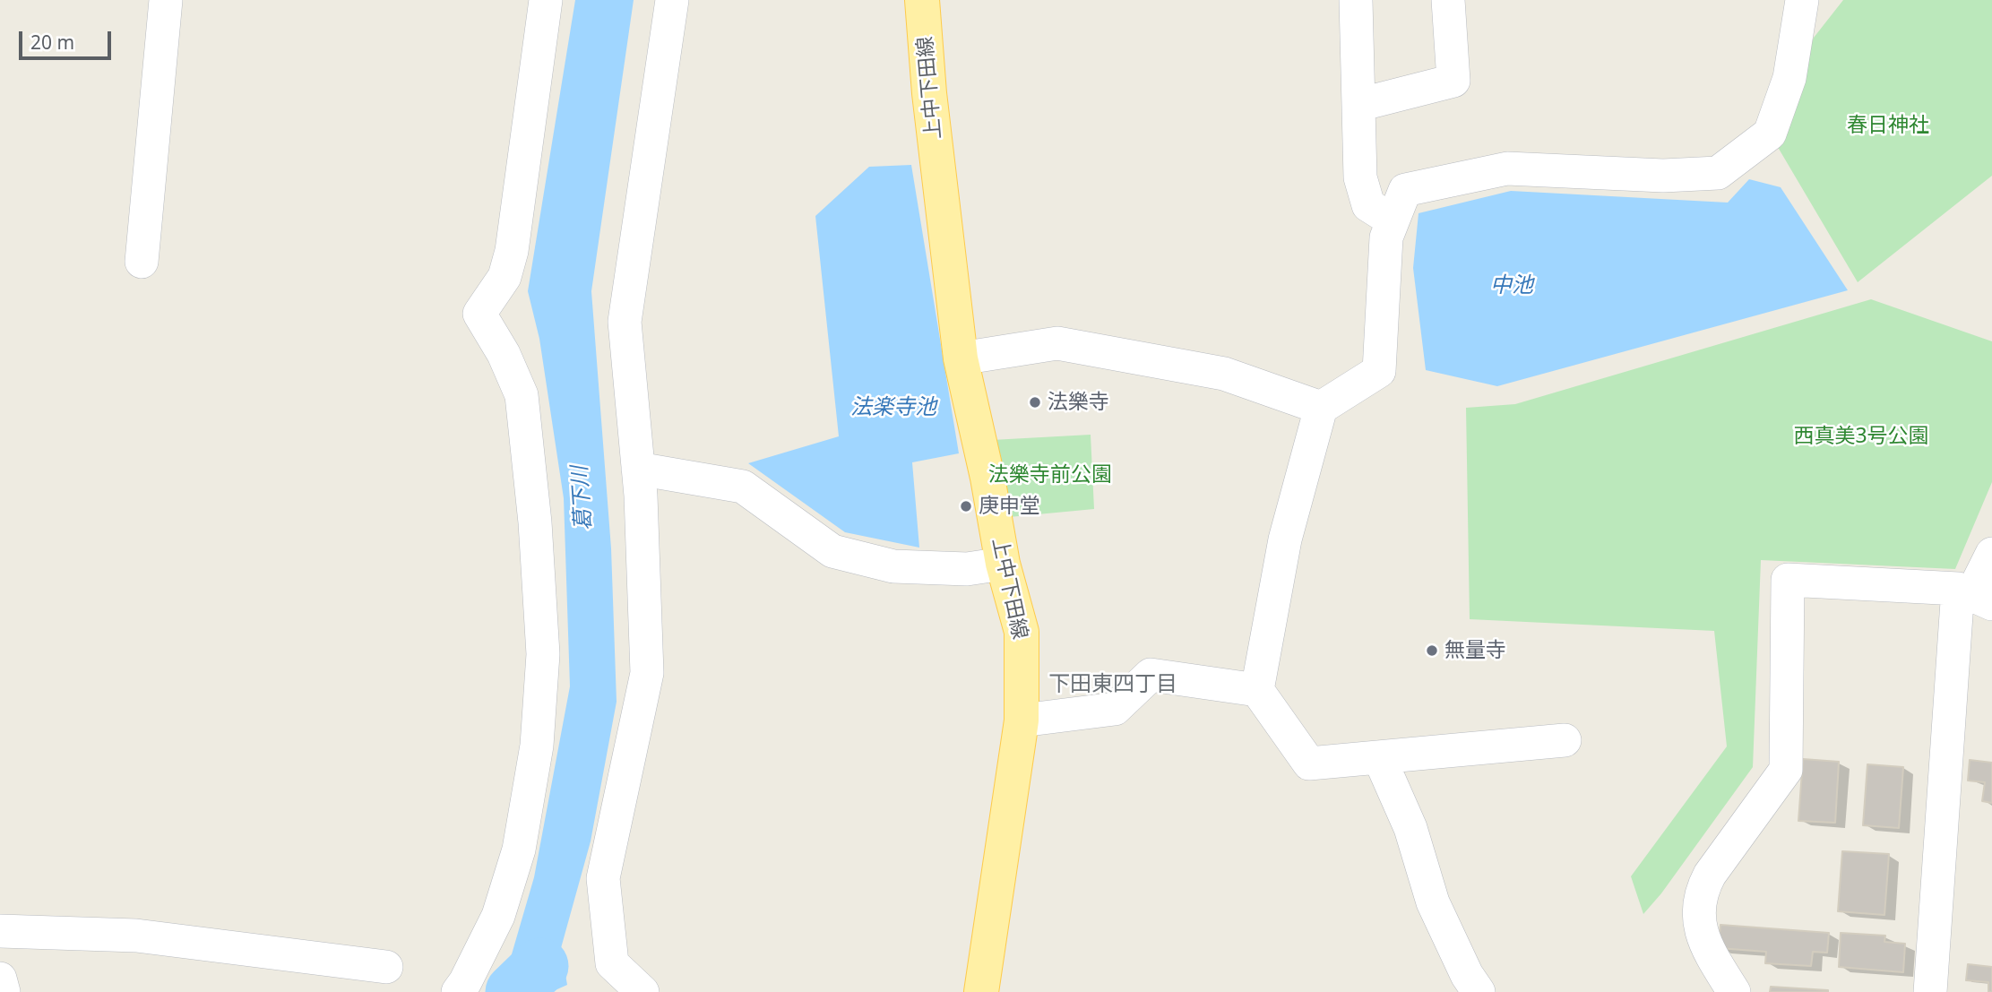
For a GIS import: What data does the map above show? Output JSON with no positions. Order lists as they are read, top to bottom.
{
  "streets": {
    "main road": ["上中下田線"]
  },
  "districts": ["下田東四丁目"],
  "water": ["中池", "法楽寺池", "葛下川"],
  "parks": ["春日神社", "西真美3号公園", "法樂寺前公園"],
  "places": ["法樂寺", "庚申堂", "無量寺"],
  "scale_bar": "20 m"
}
